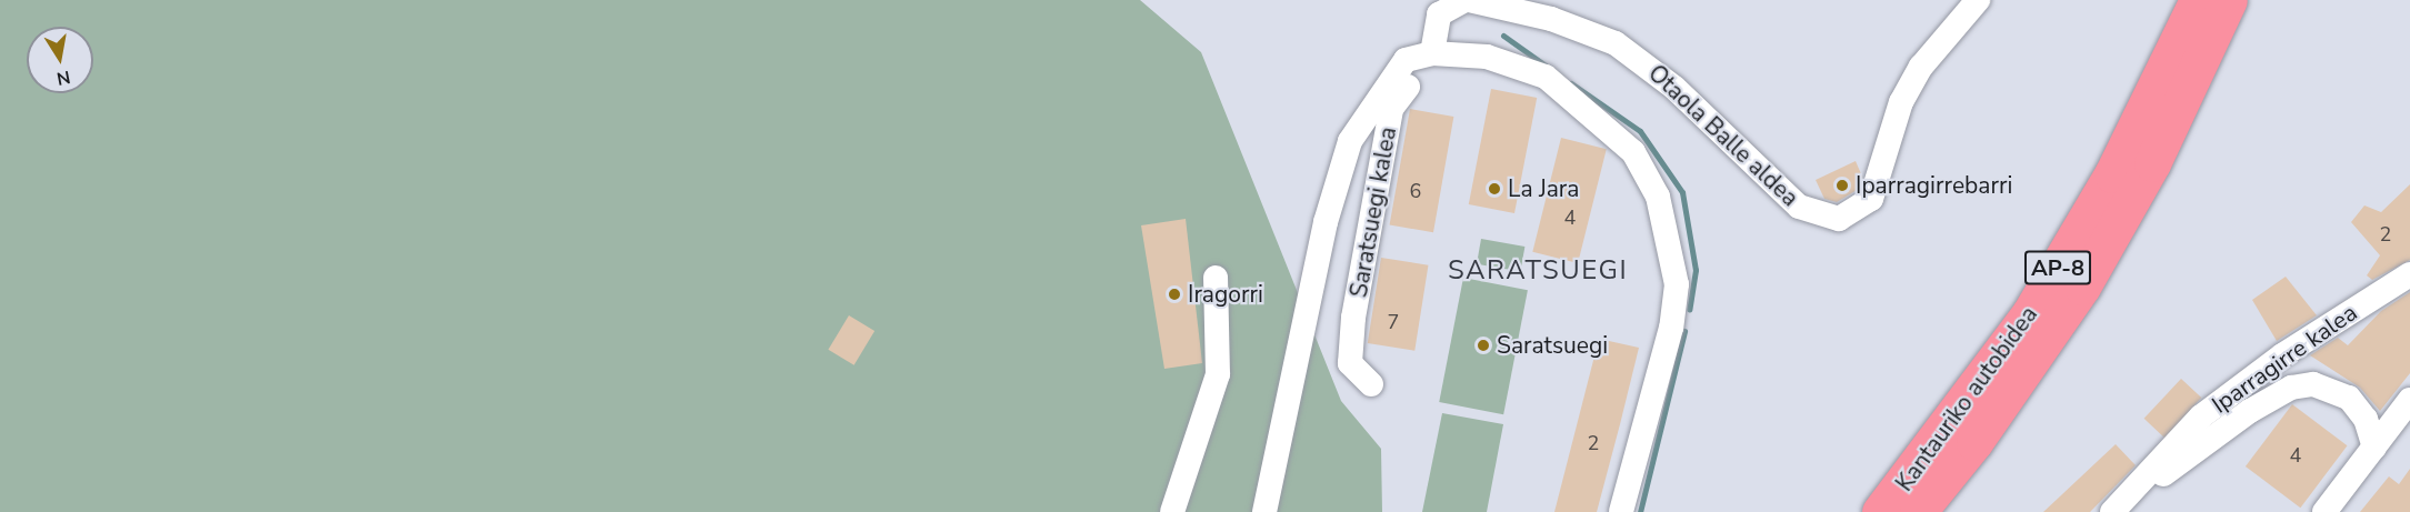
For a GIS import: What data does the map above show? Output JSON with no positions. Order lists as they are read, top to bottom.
{
  "streets": {
    "highway": ["AP-8", "Kantauriko autobidea"],
    "street": ["Otaola Balle aldea", "Saratsuegi kalea", "Iparragirre kalea"]
  },
  "crossings": [
    ["Otaola Balle aldea", "Saratsuegi kalea"]
  ],
  "districts": ["SARATSUEGI"],
  "places": [
    "Iparragirrebarri",
    "La Jara",
    "Iragorri",
    "Saratsuegi"
  ],
  "house_numbers": [
    "6",
    "4",
    "2",
    "7",
    "2",
    "4"
  ],
  "north": "bottom"
}
